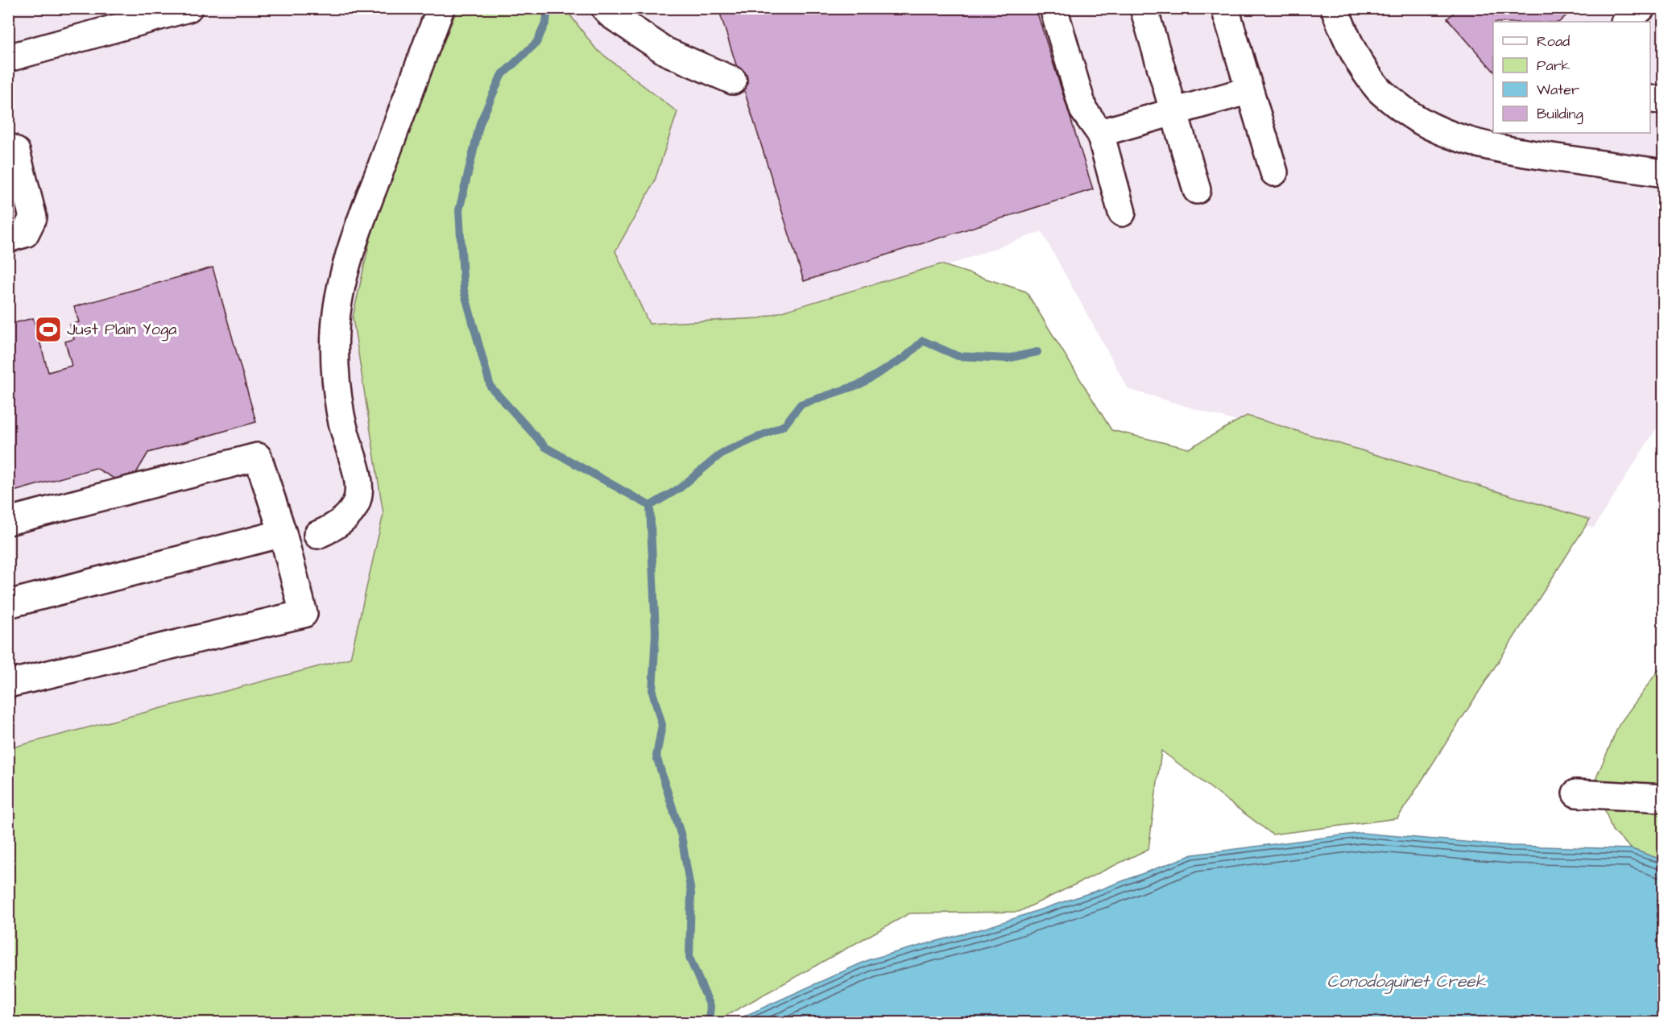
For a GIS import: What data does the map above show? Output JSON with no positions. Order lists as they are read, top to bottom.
{
  "water": ["Conodoguinet Creek"],
  "places": {
    "sports": ["Just Plain Yoga"]
  },
  "legend": [
    "Road",
    "Park",
    "Water",
    "Building"
  ]
}
